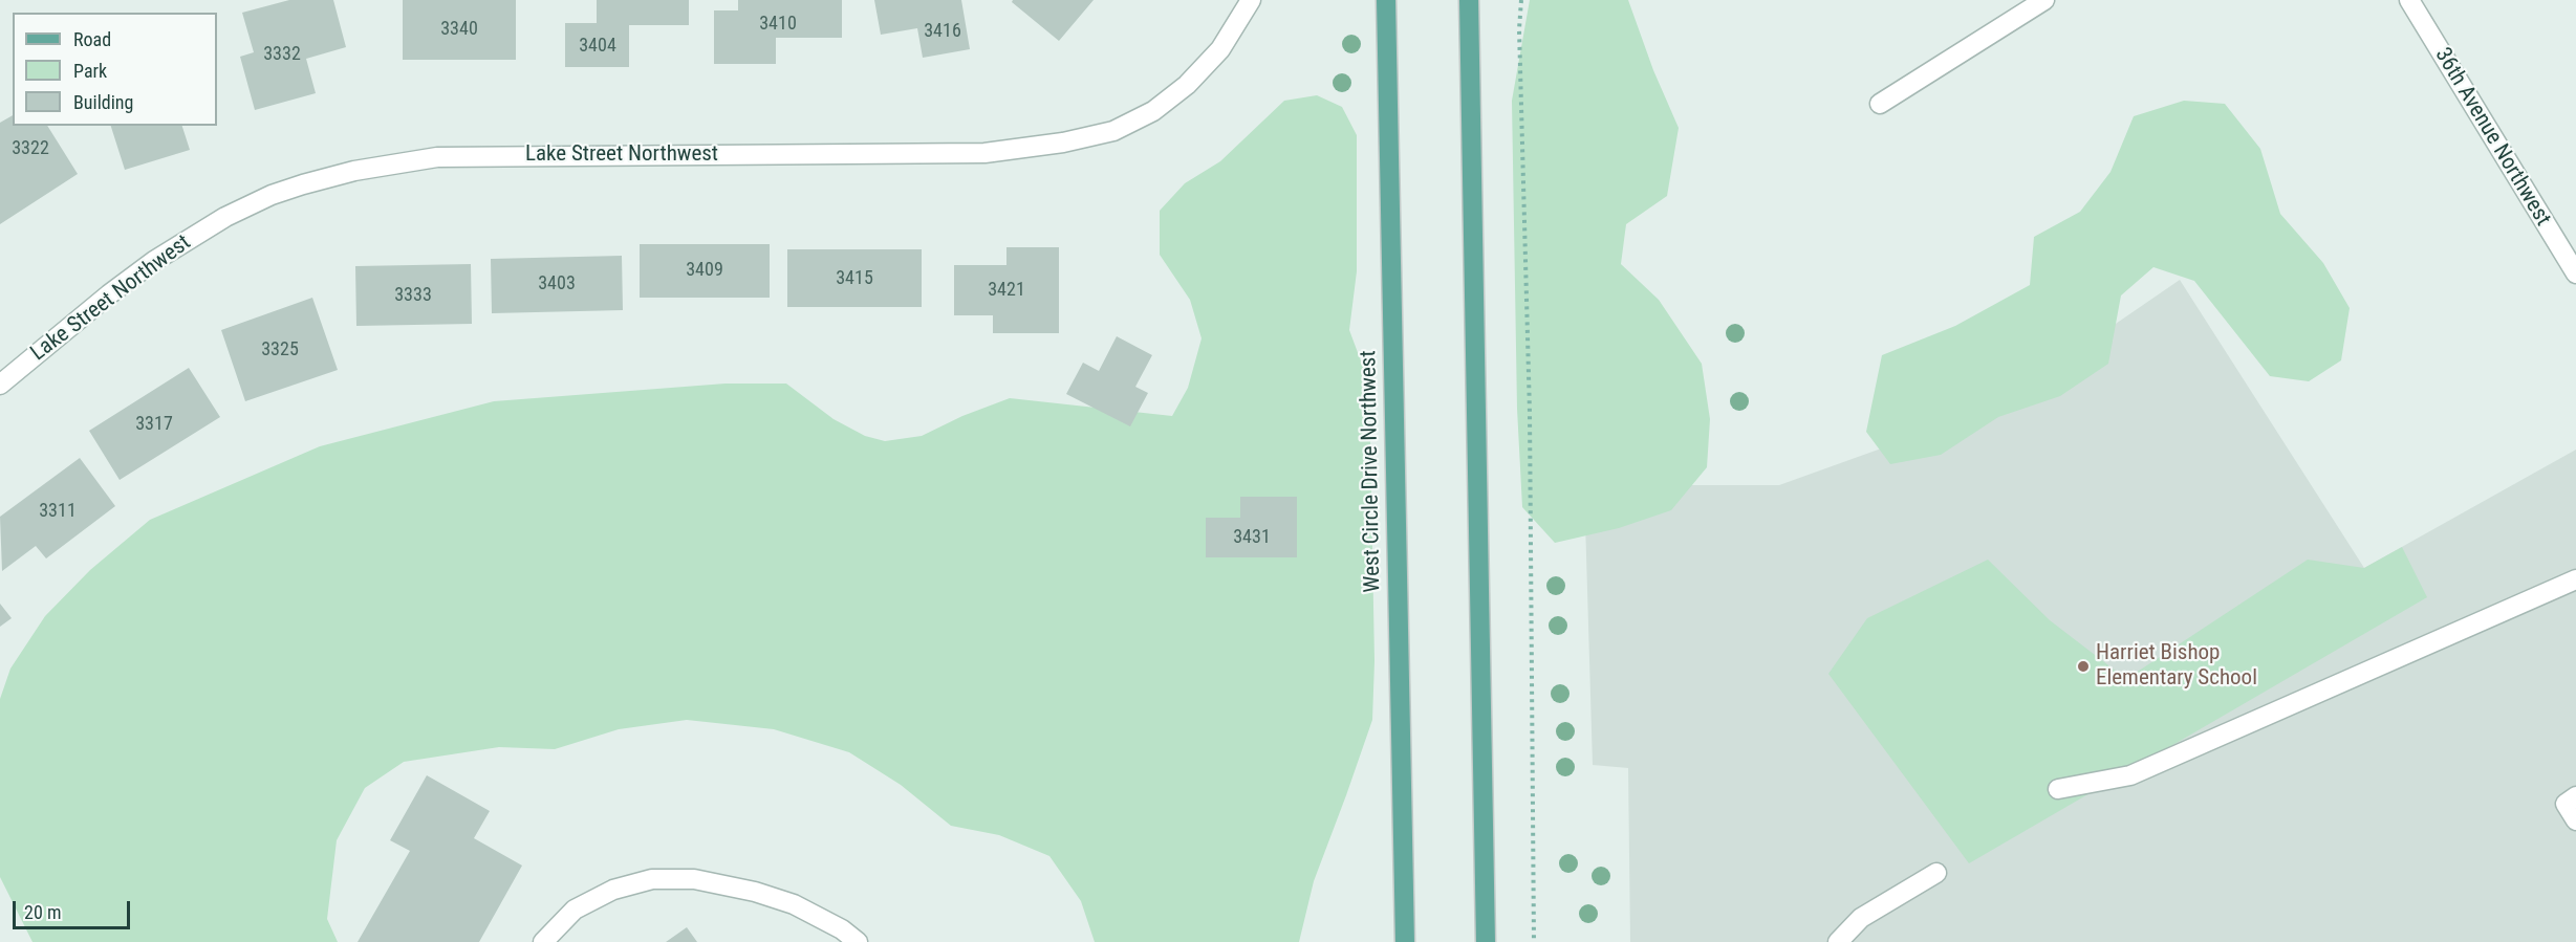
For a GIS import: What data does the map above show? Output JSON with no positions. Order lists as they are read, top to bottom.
{
  "streets": {
    "main road": ["West Circle Drive Northwest"],
    "street": ["36th Avenue Northwest", "Lake Street Northwest"]
  },
  "places": ["Harriet Bishop Elementary School"],
  "house_numbers": [
    "3410",
    "3340",
    "3416",
    "3404",
    "3332",
    "3322",
    "3409",
    "3415",
    "3403",
    "3421",
    "3333",
    "3325",
    "3317",
    "3311",
    "3431"
  ],
  "legend": ["Road", "Park", "Building"],
  "scale_bar": "20 m"
}
